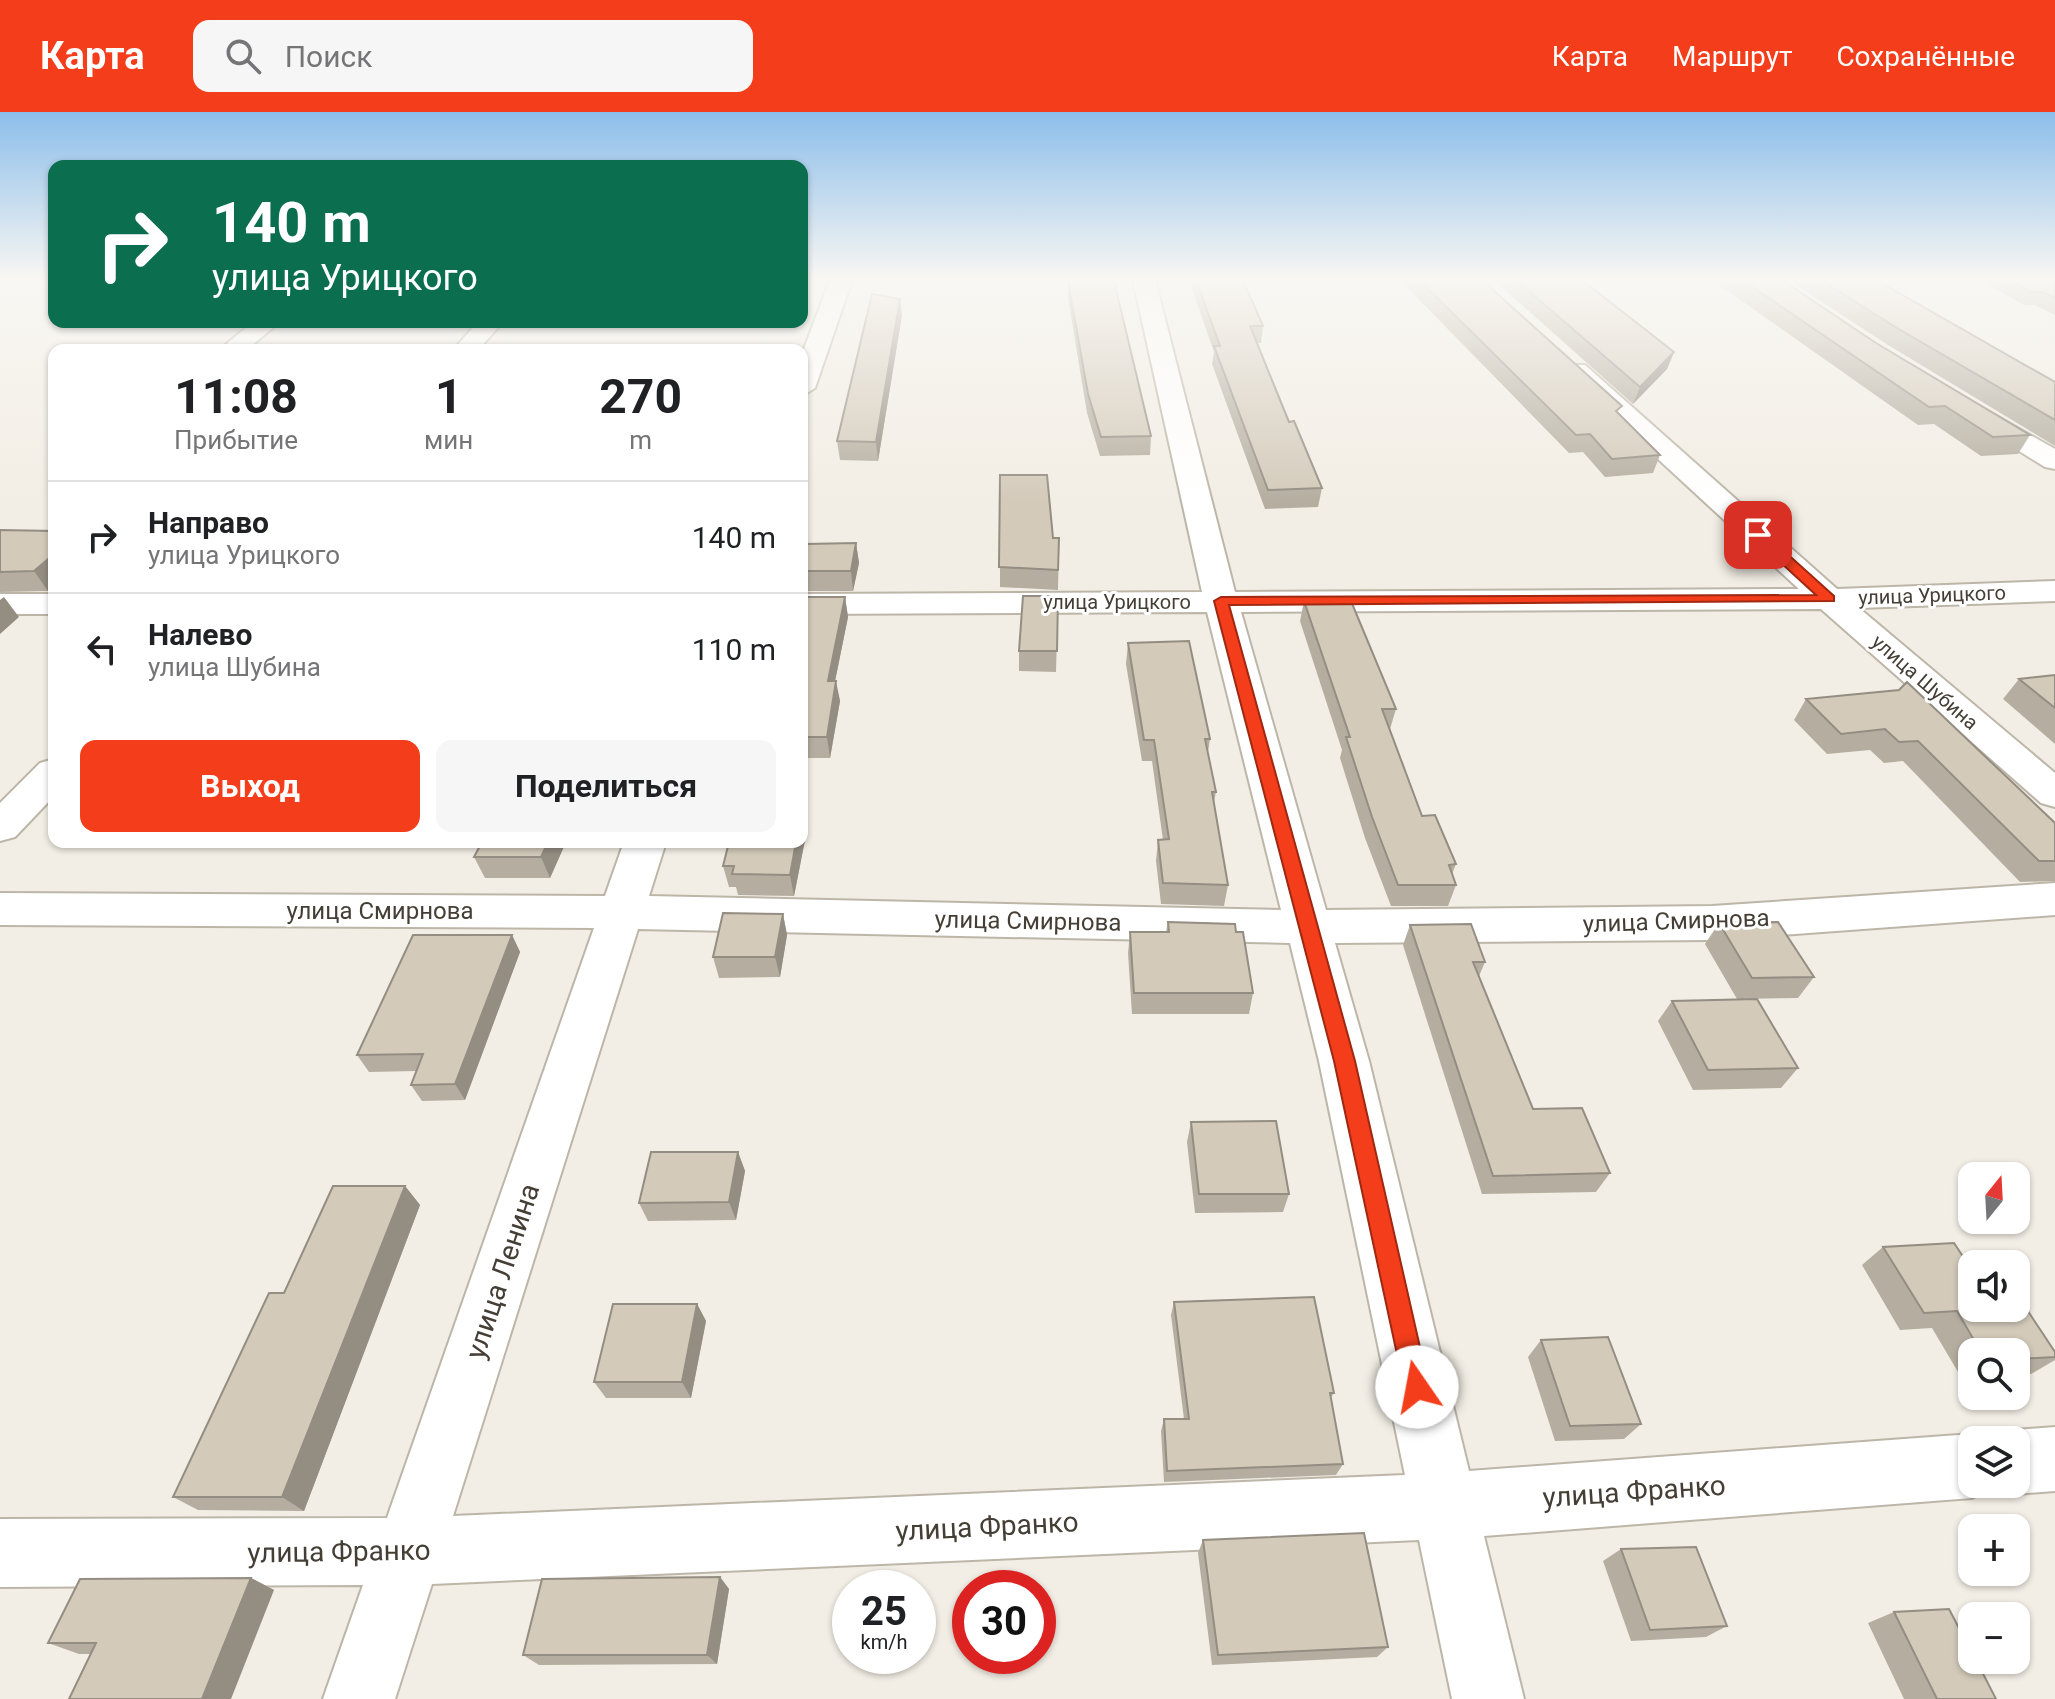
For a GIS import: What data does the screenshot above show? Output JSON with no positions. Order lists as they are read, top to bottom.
{
  "streets": {
    "street": [
      "улица Урицкого",
      "улица Шубина",
      "улица Смирнова",
      "улица Ленина",
      "улица Франко"
    ]
  },
  "crossings": [
    ["улица Урицкого", "улица Шубина"],
    ["улица Смирнова", "улица Ленина"],
    ["улица Ленина", "улица Франко"]
  ],
  "north": "top",
  "page": {
    "header": "Карта",
    "search": "Поиск",
    "nav": ["Карта", "Маршрут", "Сохранённые"],
    "turn": ["140 m", "улица Урицкого"],
    "eta": [
      "11:08",
      "Прибытие",
      "1",
      "мин",
      "270",
      "m"
    ],
    "list": [
      {
        "name": "Направо",
        "note": "улица Урицкого",
        "value": "140 m"
      },
      {
        "name": "Налево",
        "note": "улица Шубина",
        "value": "110 m"
      }
    ],
    "buttons": ["Выход", "Поделиться"],
    "map_buttons": ["+", "−"],
    "speed": "25 km/h",
    "limit": "30"
  }
}
